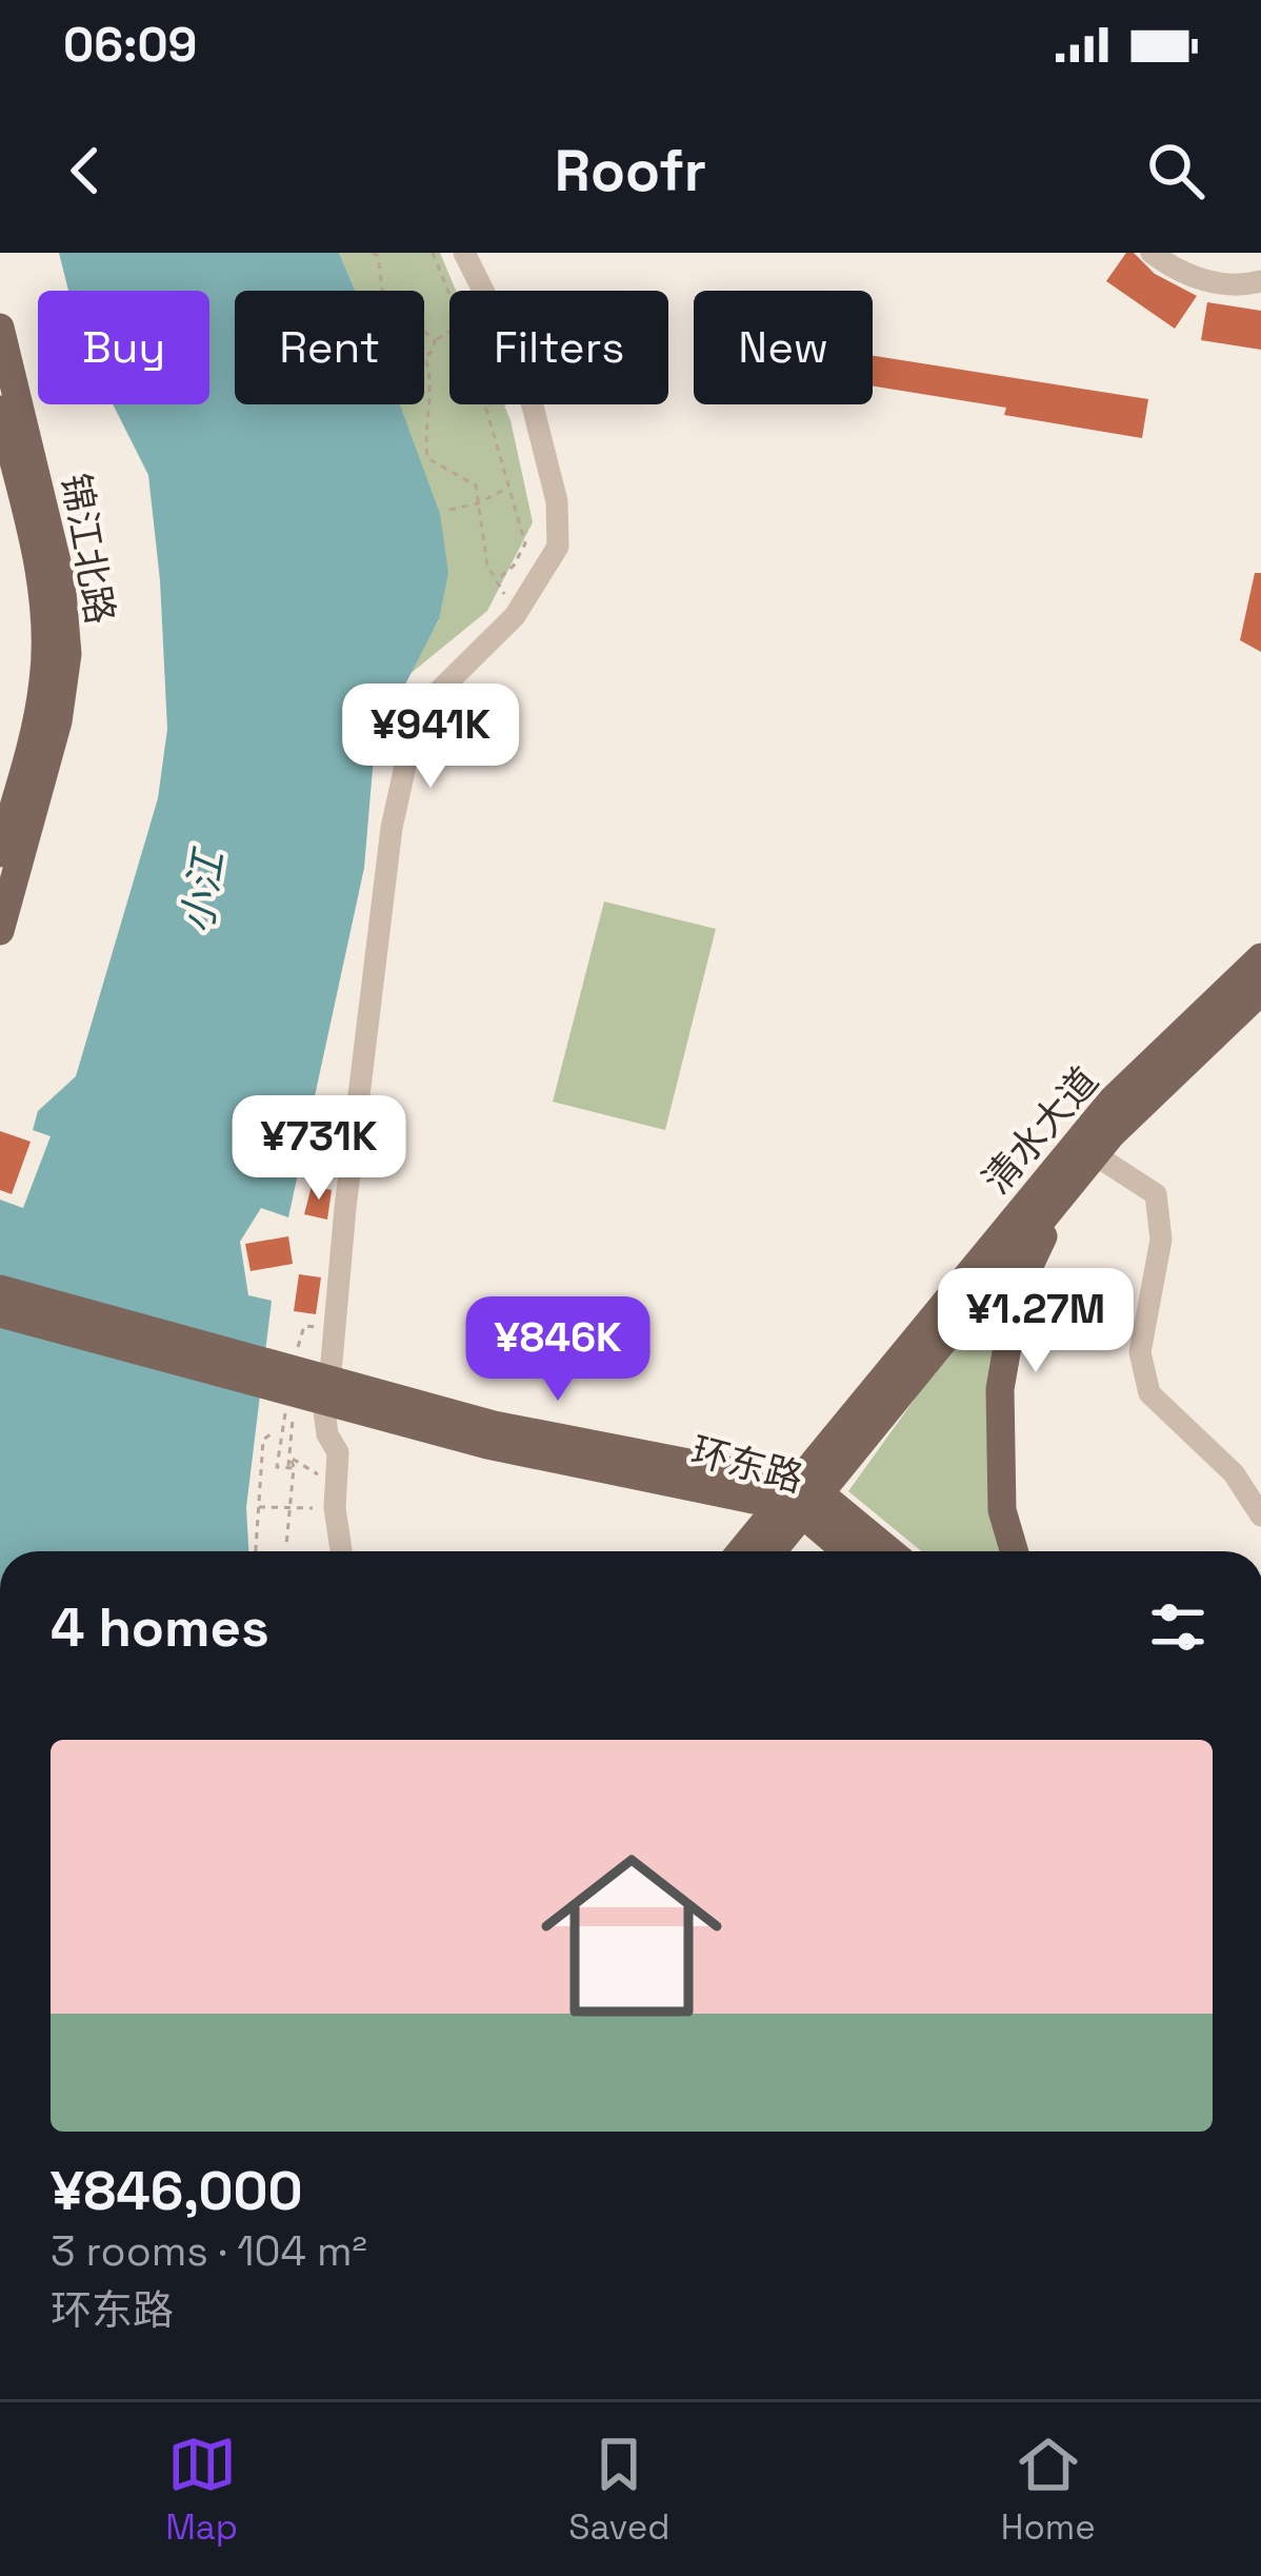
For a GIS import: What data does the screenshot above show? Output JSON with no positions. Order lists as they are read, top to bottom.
{
  "streets": {
    "main road": ["锦江北路", "清水大道", "环东路"]
  },
  "crossings": [
    ["清水大道", "环东路"]
  ],
  "water": ["小江"],
  "page": {
    "status": "06:09",
    "header": "Roofr",
    "chip": [
      "Buy",
      "Rent",
      "Filters",
      "New"
    ],
    "price": [
      "¥941K",
      "¥731K",
      "¥1.27M",
      "¥846K"
    ],
    "heading": "4 homes",
    "list": [
      {
        "name": "¥846,000",
        "note": "3 rooms · 104 m² · 环东路"
      }
    ],
    "tabs": ["Map", "Saved", "Home"]
  }
}
